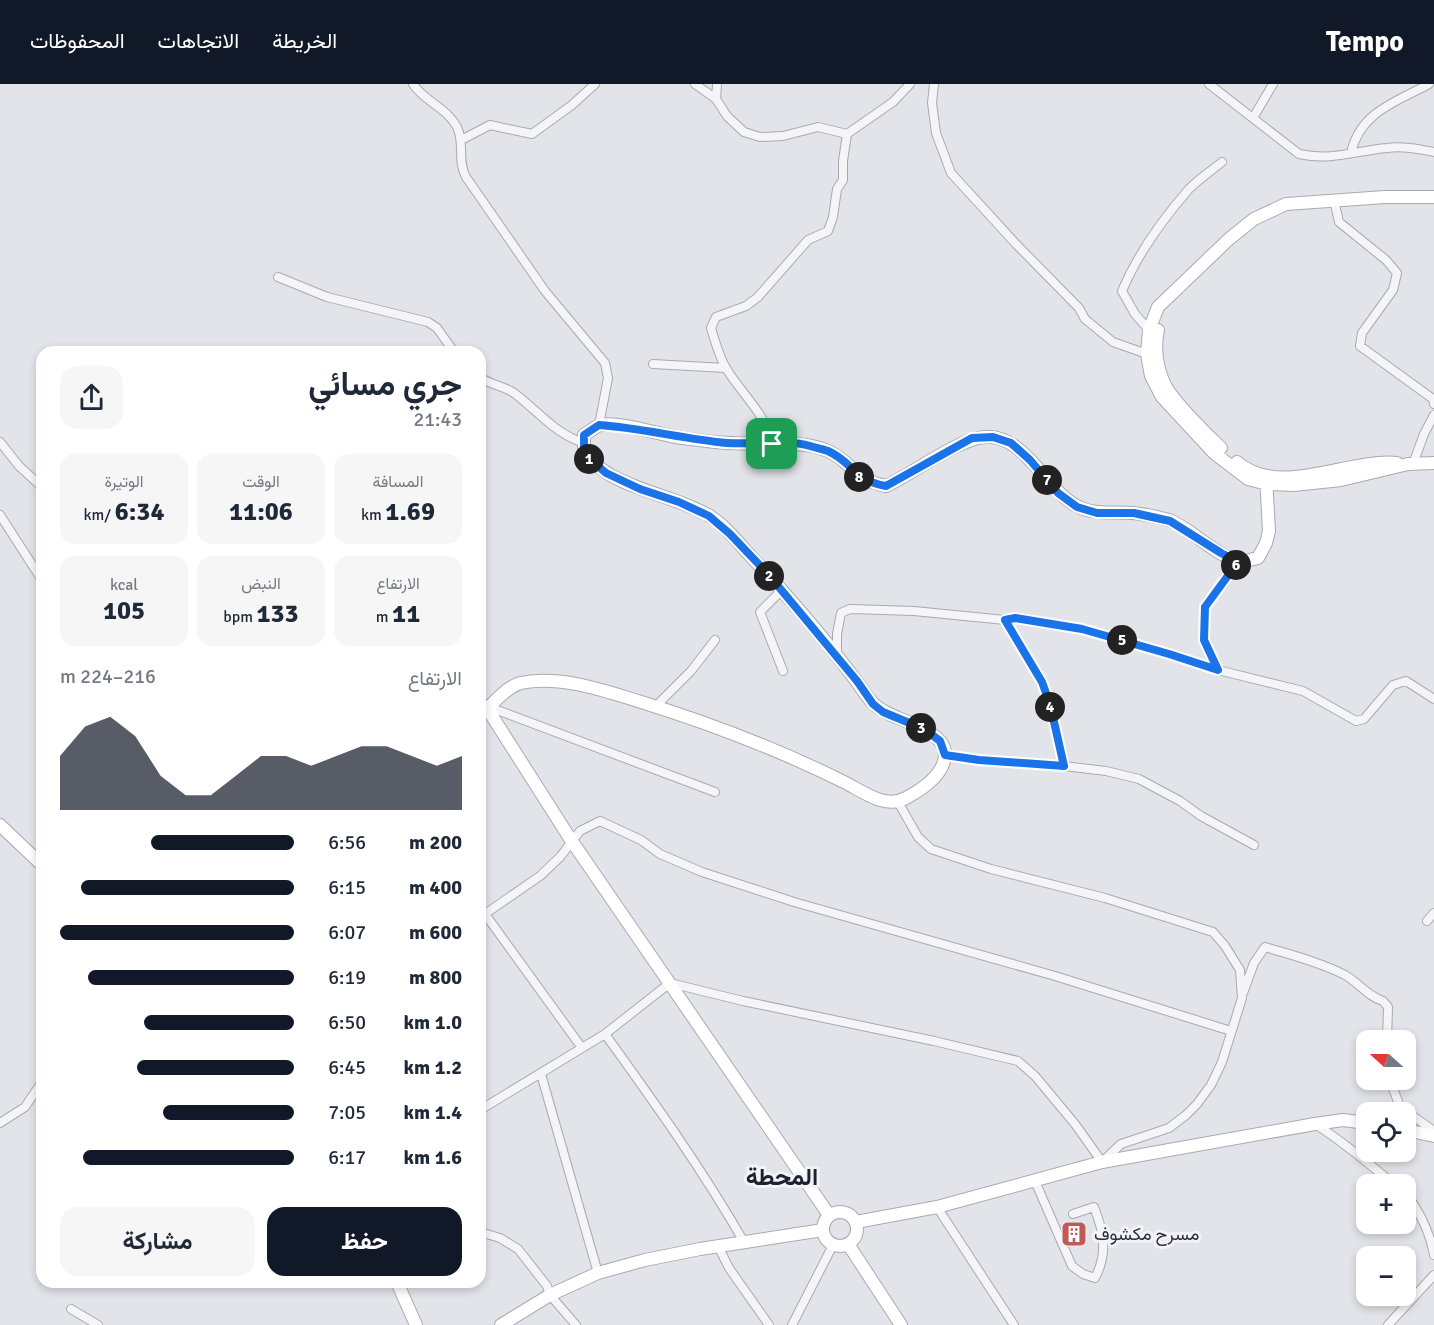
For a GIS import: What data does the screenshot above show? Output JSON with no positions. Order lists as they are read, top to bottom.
{
  "districts": ["المحطة"],
  "places": {
    "building": ["مسرح مكشوف"]
  },
  "north": "left",
  "page": {
    "header": "Tempo",
    "nav": ["الخريطة", "الاتجاهات", "المحفوظات"],
    "heading": ["جري مسائي", "21:43"],
    "pins": [
      "1",
      "8",
      "7",
      "6",
      "2",
      "5",
      "4",
      "3"
    ],
    "stats": [
      ["المسافة", "1.69 km"],
      ["الوقت", "11:06"],
      ["الوتيرة", "6:34 /km"],
      ["الارتفاع", "11 m"],
      ["النبض", "133 bpm"],
      ["kcal", "105"]
    ],
    "chart": ["الارتفاع", "216–224 m"],
    "list": [
      {
        "name": "200 m",
        "note": "6:56"
      },
      {
        "name": "400 m",
        "note": "6:15"
      },
      {
        "name": "600 m",
        "note": "6:07"
      },
      {
        "name": "800 m",
        "note": "6:19"
      },
      {
        "name": "1.0 km",
        "note": "6:50"
      },
      {
        "name": "1.2 km",
        "note": "6:45"
      },
      {
        "name": "1.4 km",
        "note": "7:05"
      },
      {
        "name": "1.6 km",
        "note": "6:17"
      }
    ],
    "map_buttons": ["+", "−"],
    "buttons": ["حفظ", "مشاركة"]
  }
}
